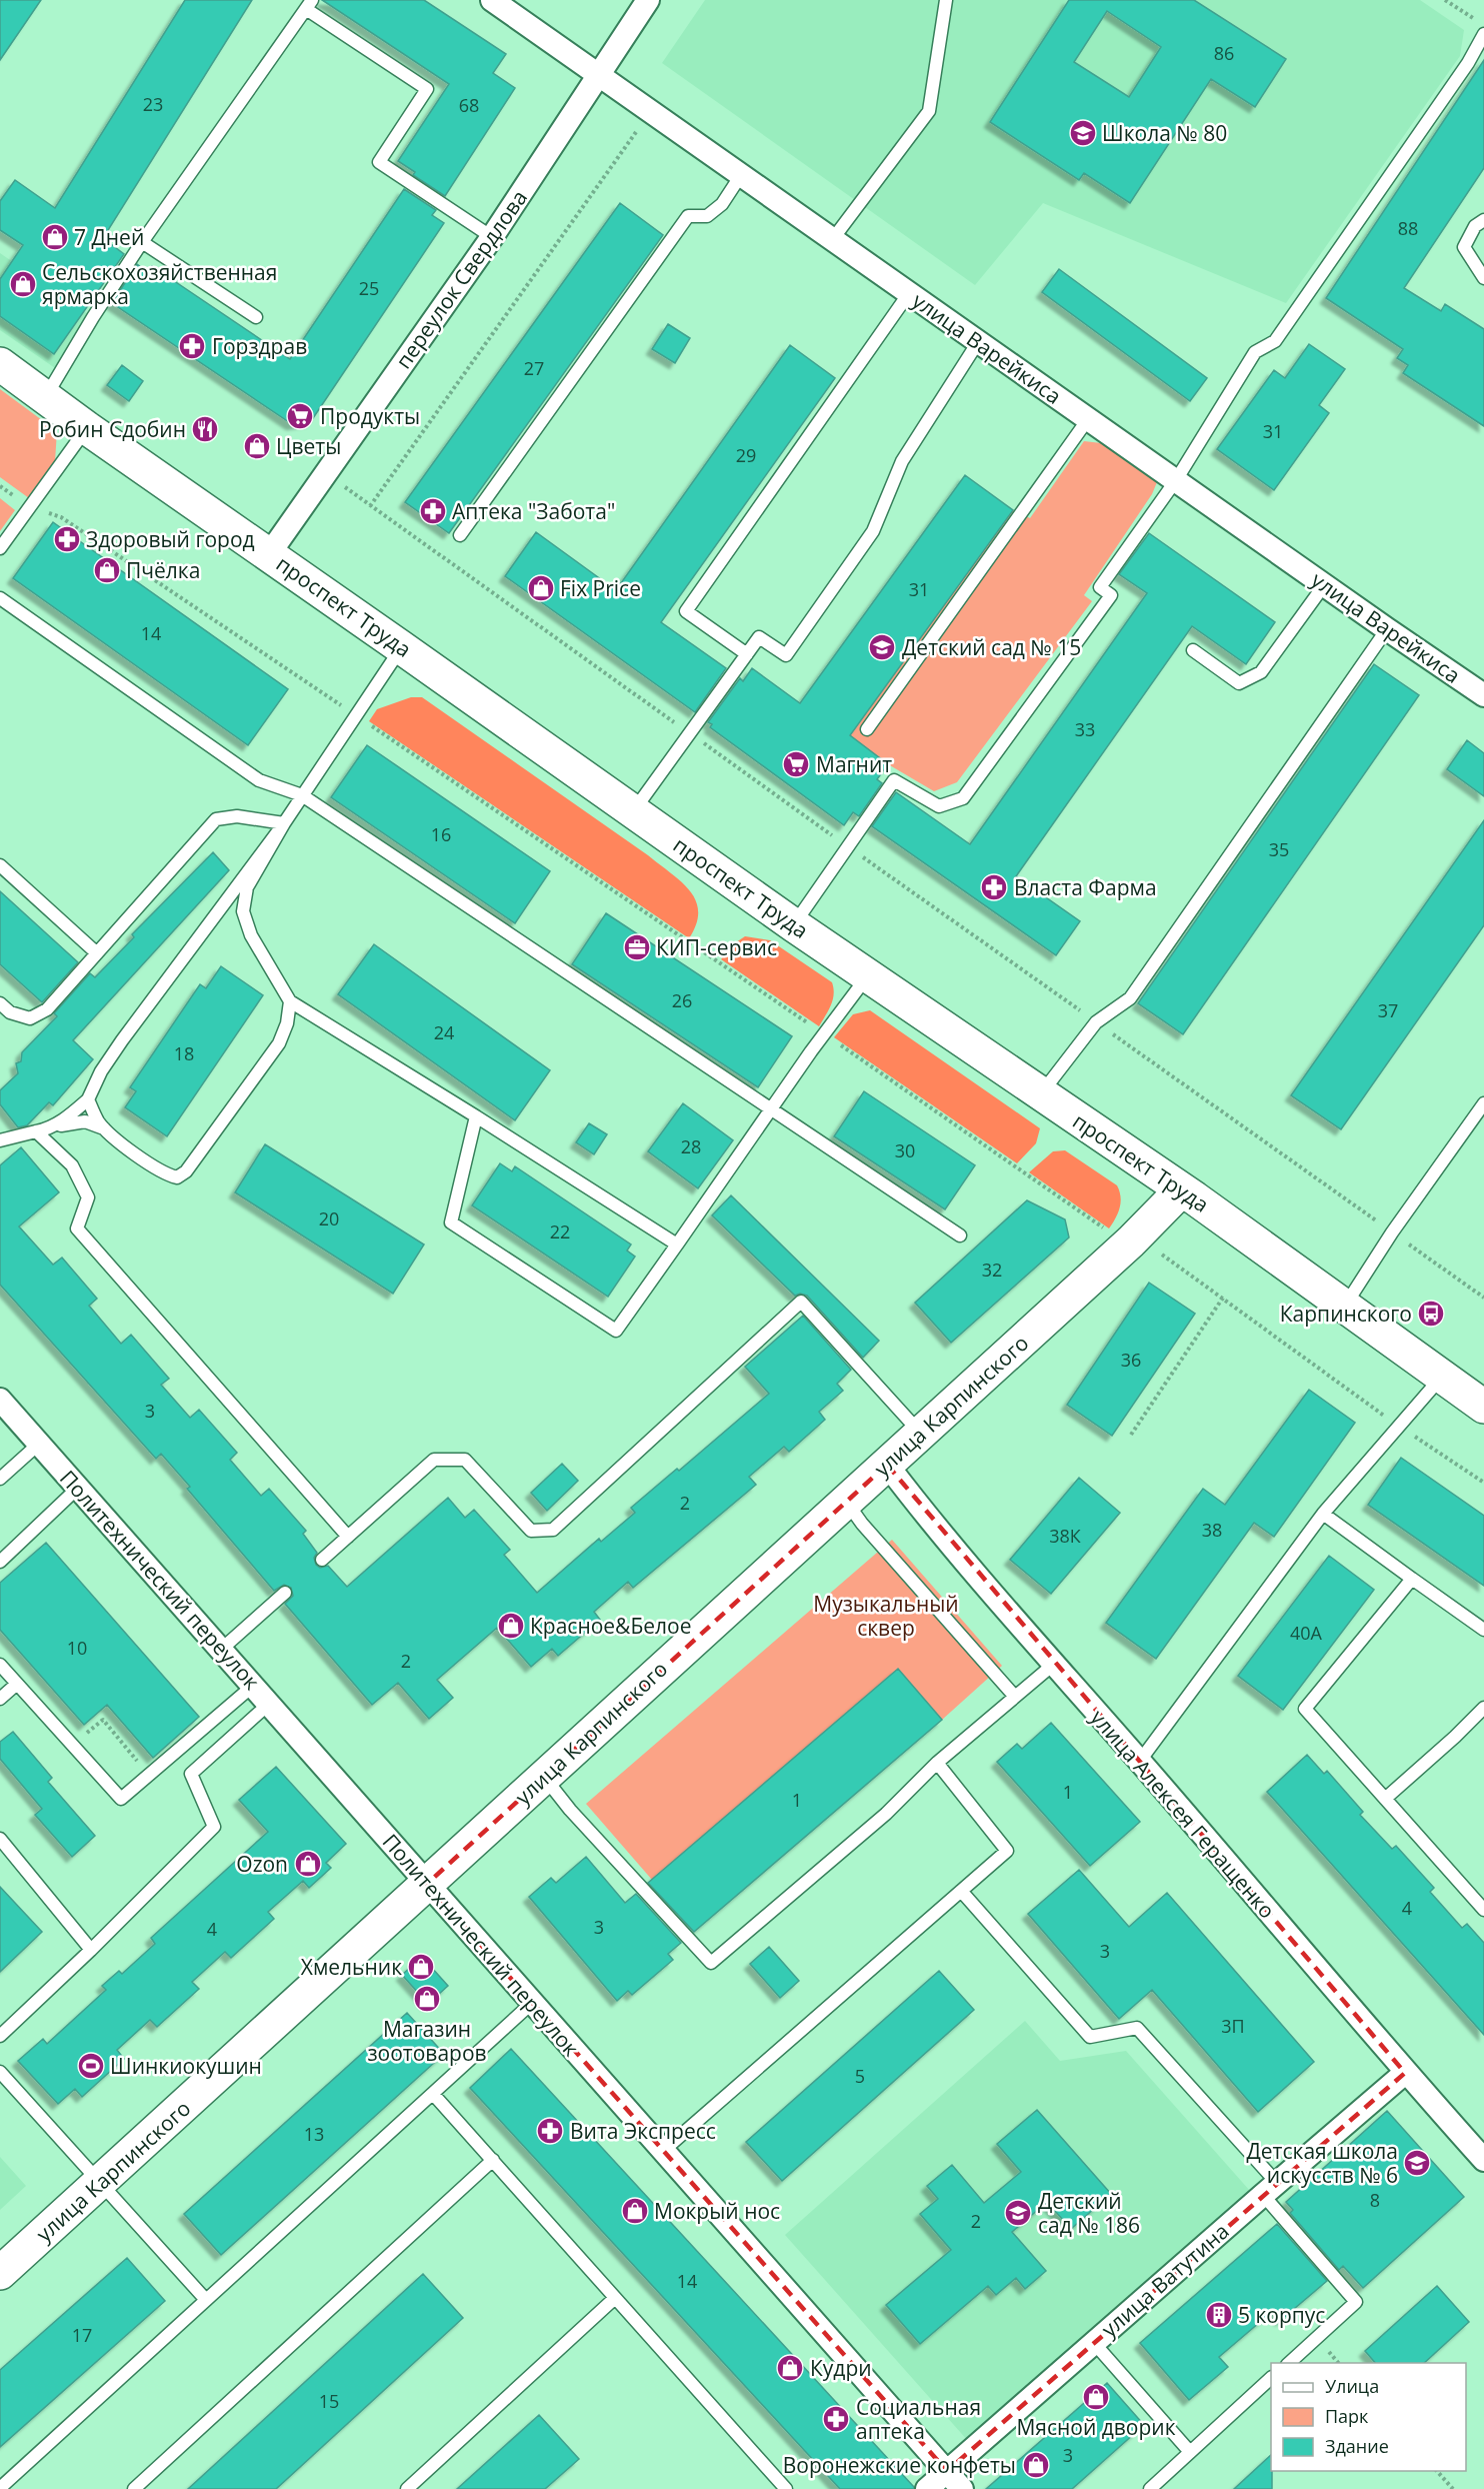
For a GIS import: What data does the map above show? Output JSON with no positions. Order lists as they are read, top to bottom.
{
  "streets": {
    "main road": ["проспект Труда", "улица Карпинского"],
    "street": [
      "переулок Свердлова",
      "улица Варейкиса",
      "Политехнический переулок",
      "улица Алексея Геращенко",
      "улица Ватутина"
    ]
  },
  "crossings": [
    ["переулок Свердлова", "улица Варейкиса"],
    ["переулок Свердлова", "проспект Труда"],
    ["проспект Труда", "улица Карпинского"],
    ["улица Карпинского", "Политехнический переулок"],
    ["улица Карпинского", "улица Алексея Геращенко"],
    ["Политехнический переулок", "улица Ватутина"],
    ["улица Алексея Геращенко", "улица Ватутина"]
  ],
  "parks": ["Музыкальный сквер"],
  "places": {
    "school or university": [
      "Школа № 80",
      "Детский сад № 15",
      "Детская школа искусств № 6",
      "Детский сад № 186"
    ],
    "shop": [
      "7 Дней",
      "Сельскохозяйственная ярмарка",
      "Цветы",
      "Пчёлка",
      "Fix Price",
      "Красное&Белое",
      "Ozon",
      "Хмельник",
      "Магазин зоотоваров",
      "Мокрый нос",
      "Кудри",
      "Мясной дворик",
      "Воронежские конфеты"
    ],
    "pharmacy": [
      "Горздрав",
      "Аптека \"Забота\"",
      "Здоровый город",
      "Власта Фарма",
      "Вита Экспресс",
      "Социальная аптека"
    ],
    "supermarket": ["Продукты", "Магнит"],
    "restaurant": ["Робин Сдобин"],
    "office": ["КИП-сервис"],
    "bus stop": ["Карпинского"],
    "sports": ["Шинкиокушин"],
    "building": ["5 корпус"]
  },
  "house_numbers": [
    "86",
    "23",
    "68",
    "88",
    "25",
    "27",
    "31",
    "29",
    "31",
    "14",
    "33",
    "16",
    "35",
    "26",
    "37",
    "24",
    "18",
    "28",
    "30",
    "20",
    "22",
    "32",
    "36",
    "3",
    "2",
    "38",
    "38К",
    "40А",
    "10",
    "2",
    "1",
    "1",
    "4",
    "3",
    "4",
    "3",
    "3П",
    "5",
    "13",
    "8",
    "2",
    "14",
    "17",
    "15",
    "3"
  ],
  "legend": ["Улица", "Парк", "Здание"]
}
